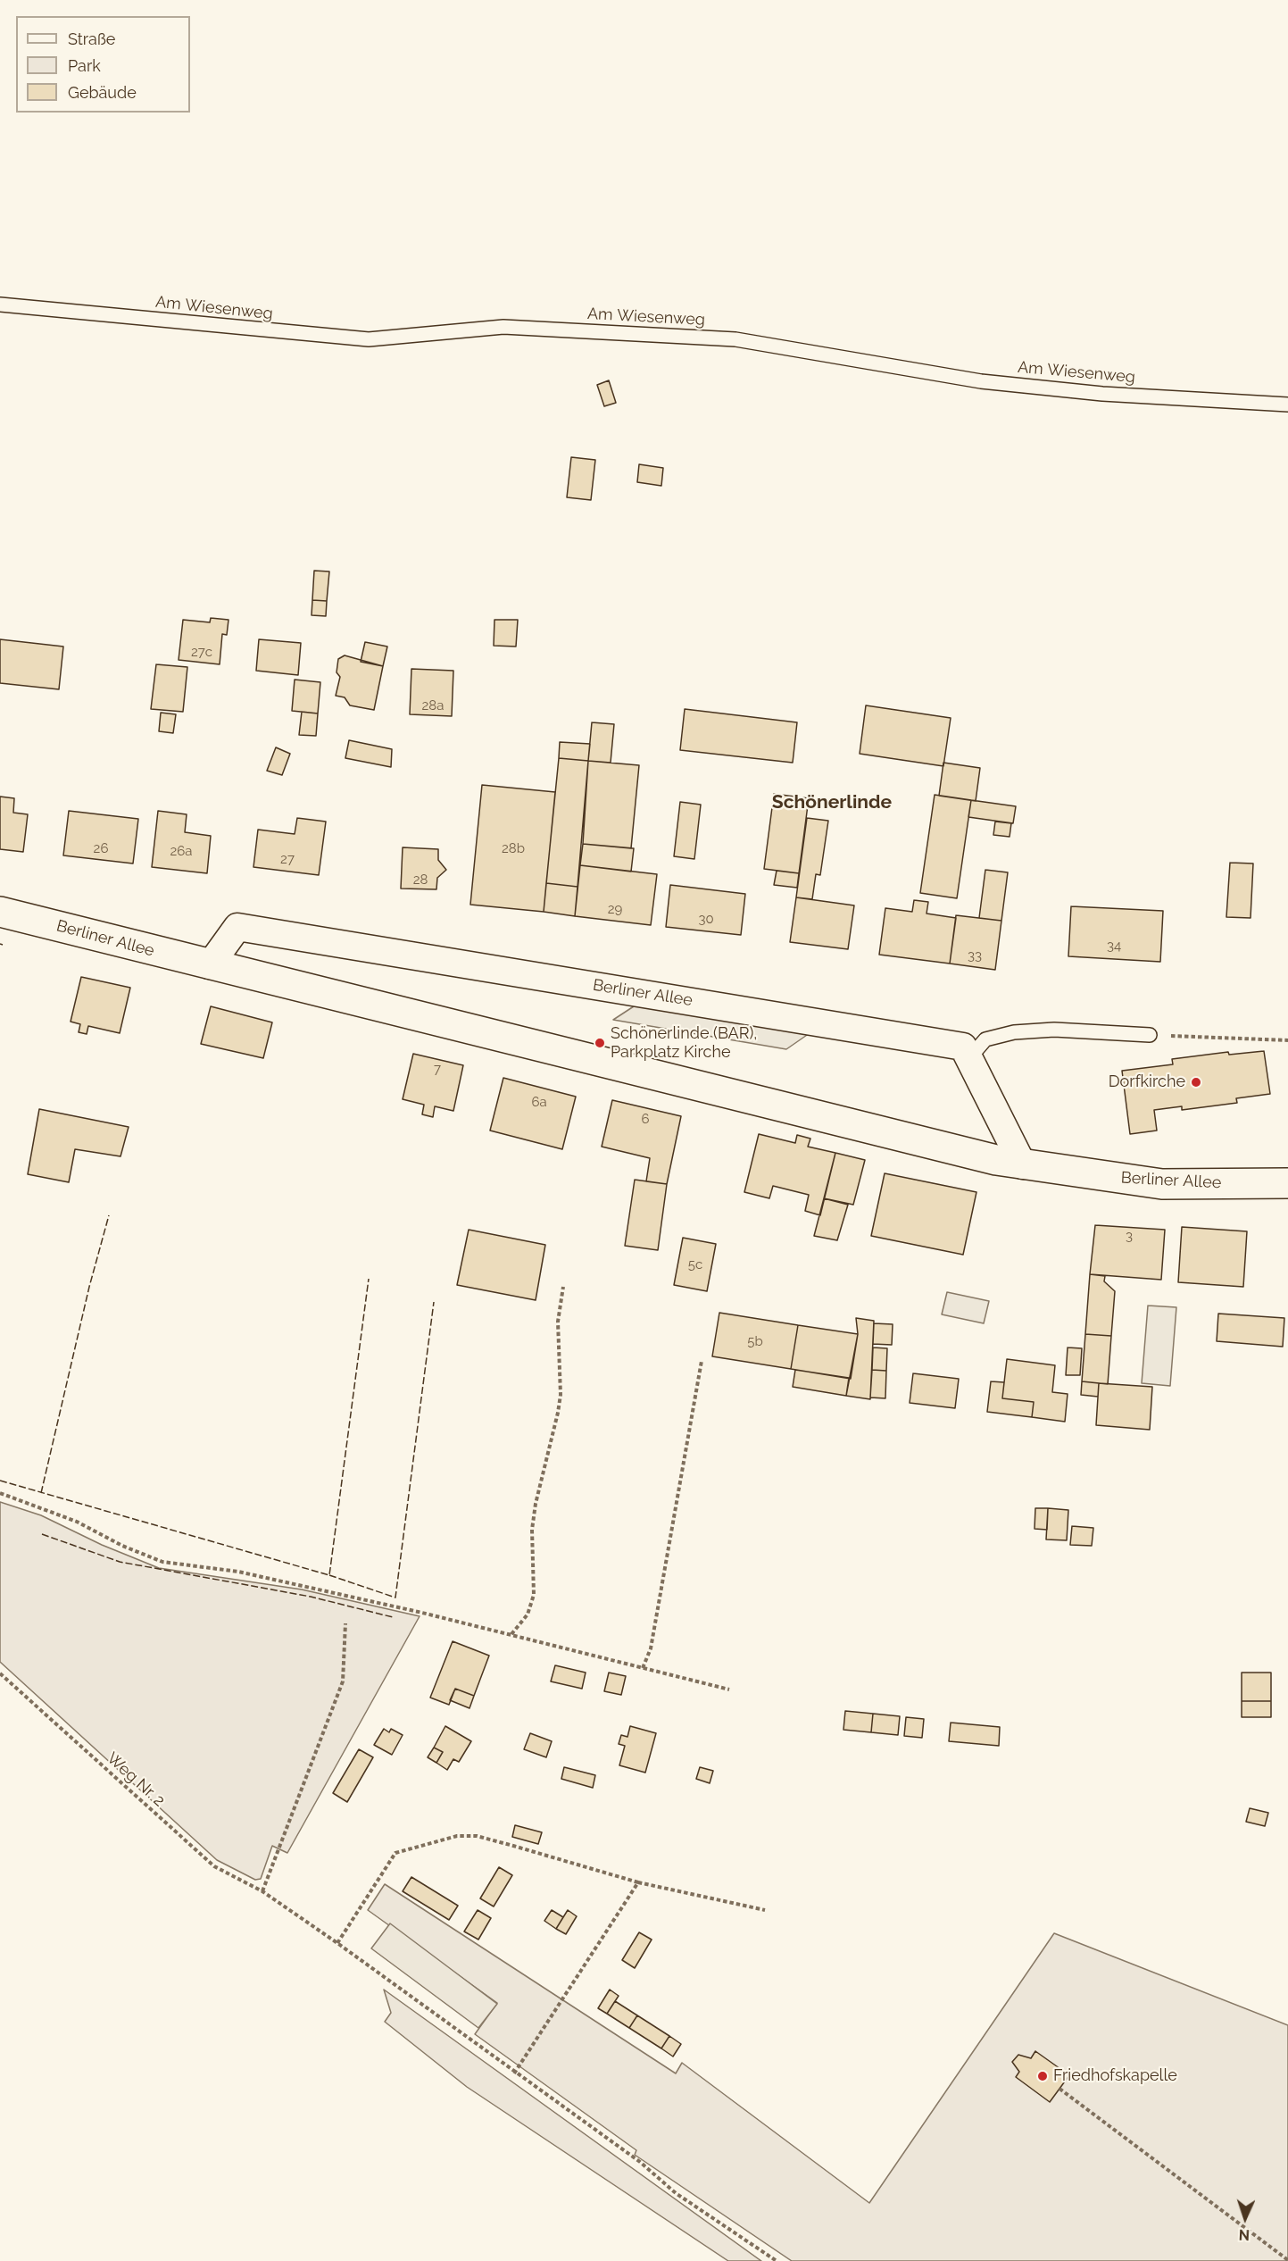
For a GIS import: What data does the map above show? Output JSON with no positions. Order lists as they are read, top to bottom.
{
  "streets": {
    "main road": ["Berliner Allee"],
    "lane": ["Am Wiesenweg"],
    "path": ["Weg Nr. 2"]
  },
  "districts": ["Schönerlinde"],
  "places": ["Schönerlinde (BAR), Parkplatz Kirche", "Dorfkirche", "Friedhofskapelle"],
  "house_numbers": [
    "27c",
    "28a",
    "26",
    "28b",
    "26a",
    "27",
    "28",
    "29",
    "30",
    "34",
    "33",
    "7",
    "6a",
    "6",
    "3",
    "5c",
    "5b"
  ],
  "legend": ["Straße", "Park", "Gebäude"],
  "north": "bottom"
}
